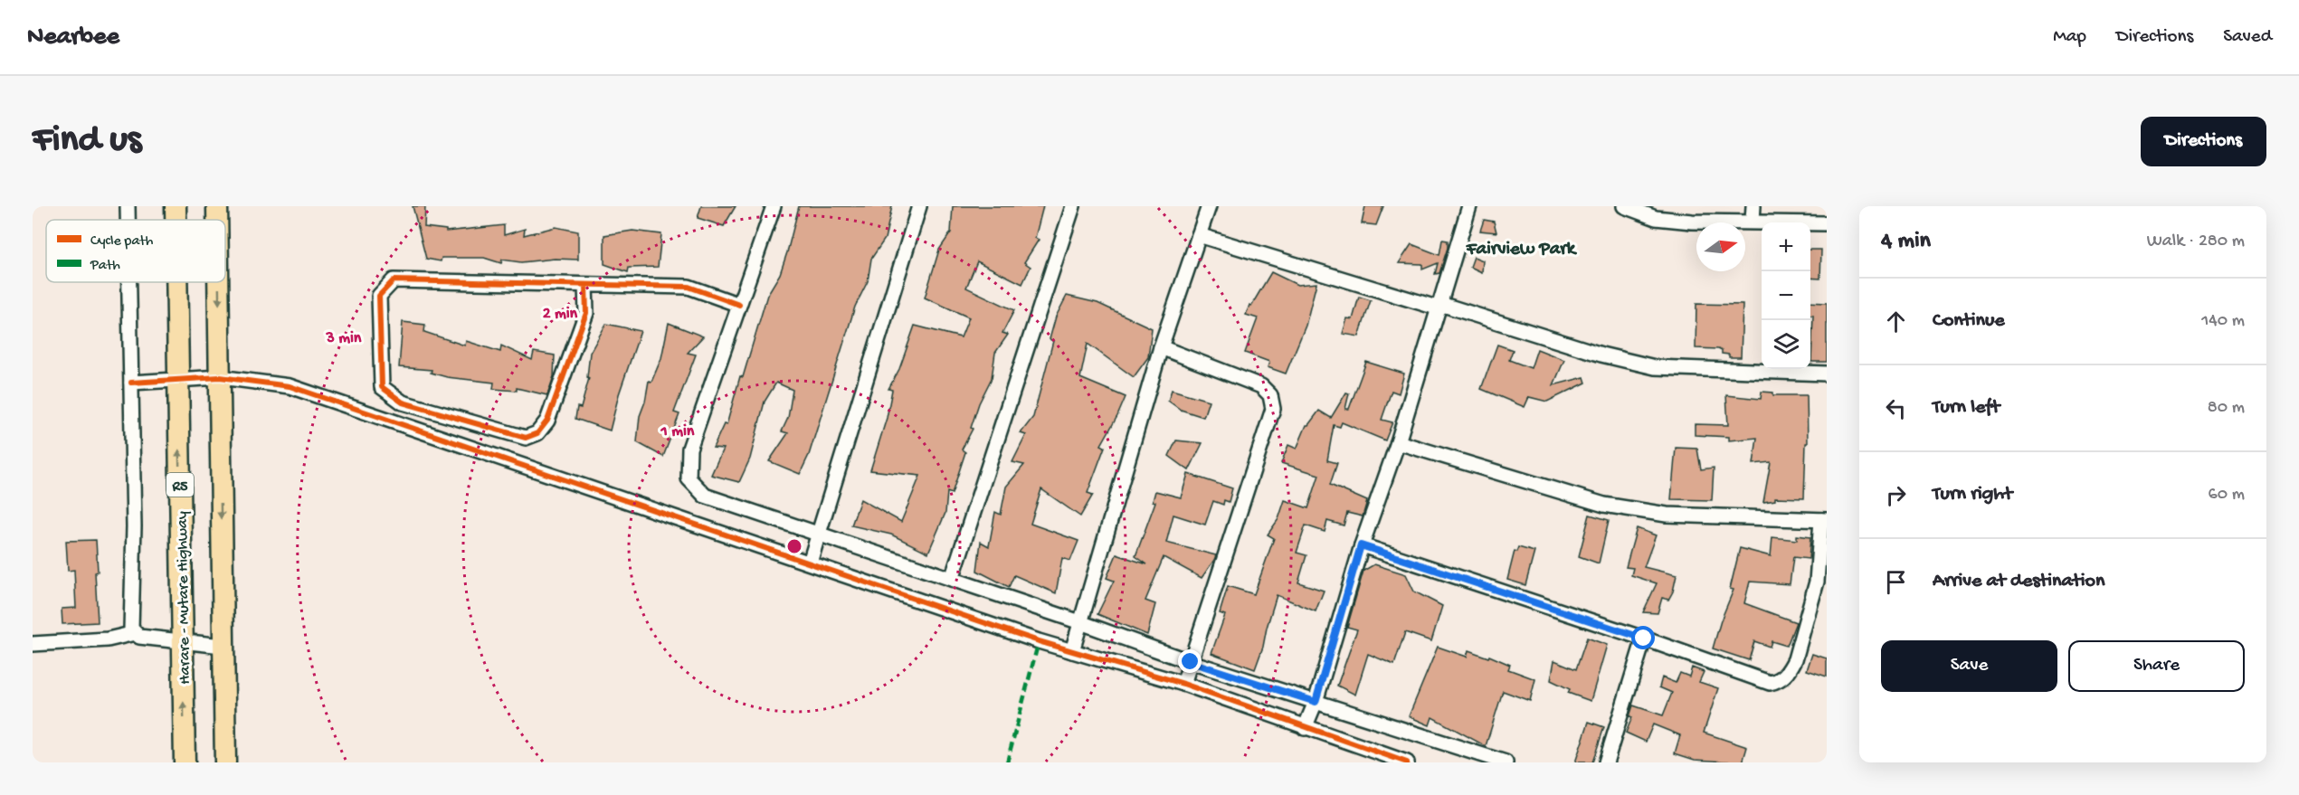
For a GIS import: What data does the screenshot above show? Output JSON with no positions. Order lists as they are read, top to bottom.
{
  "streets": {
    "highway": ["R5", "Harare - Mutare Highway"]
  },
  "districts": ["Fairview Park"],
  "legend": ["Cycle path", "Path"],
  "north": "right",
  "page": {
    "header": "Nearbee",
    "nav": ["Map", "Directions", "Saved"],
    "buttons": [
      "Directions",
      ["Save", "Share"]
    ],
    "title": "Find us",
    "heading": ["4 min", "Walk · 280 m"],
    "map_buttons": ["+", "−"],
    "list": [
      ["Continue", "140 m"],
      ["Turn left", "80 m"],
      ["Turn right", "60 m"],
      "Arrive at destination"
    ]
  },
  "rings": ["2 min", "3 min", "1 min"]
}
